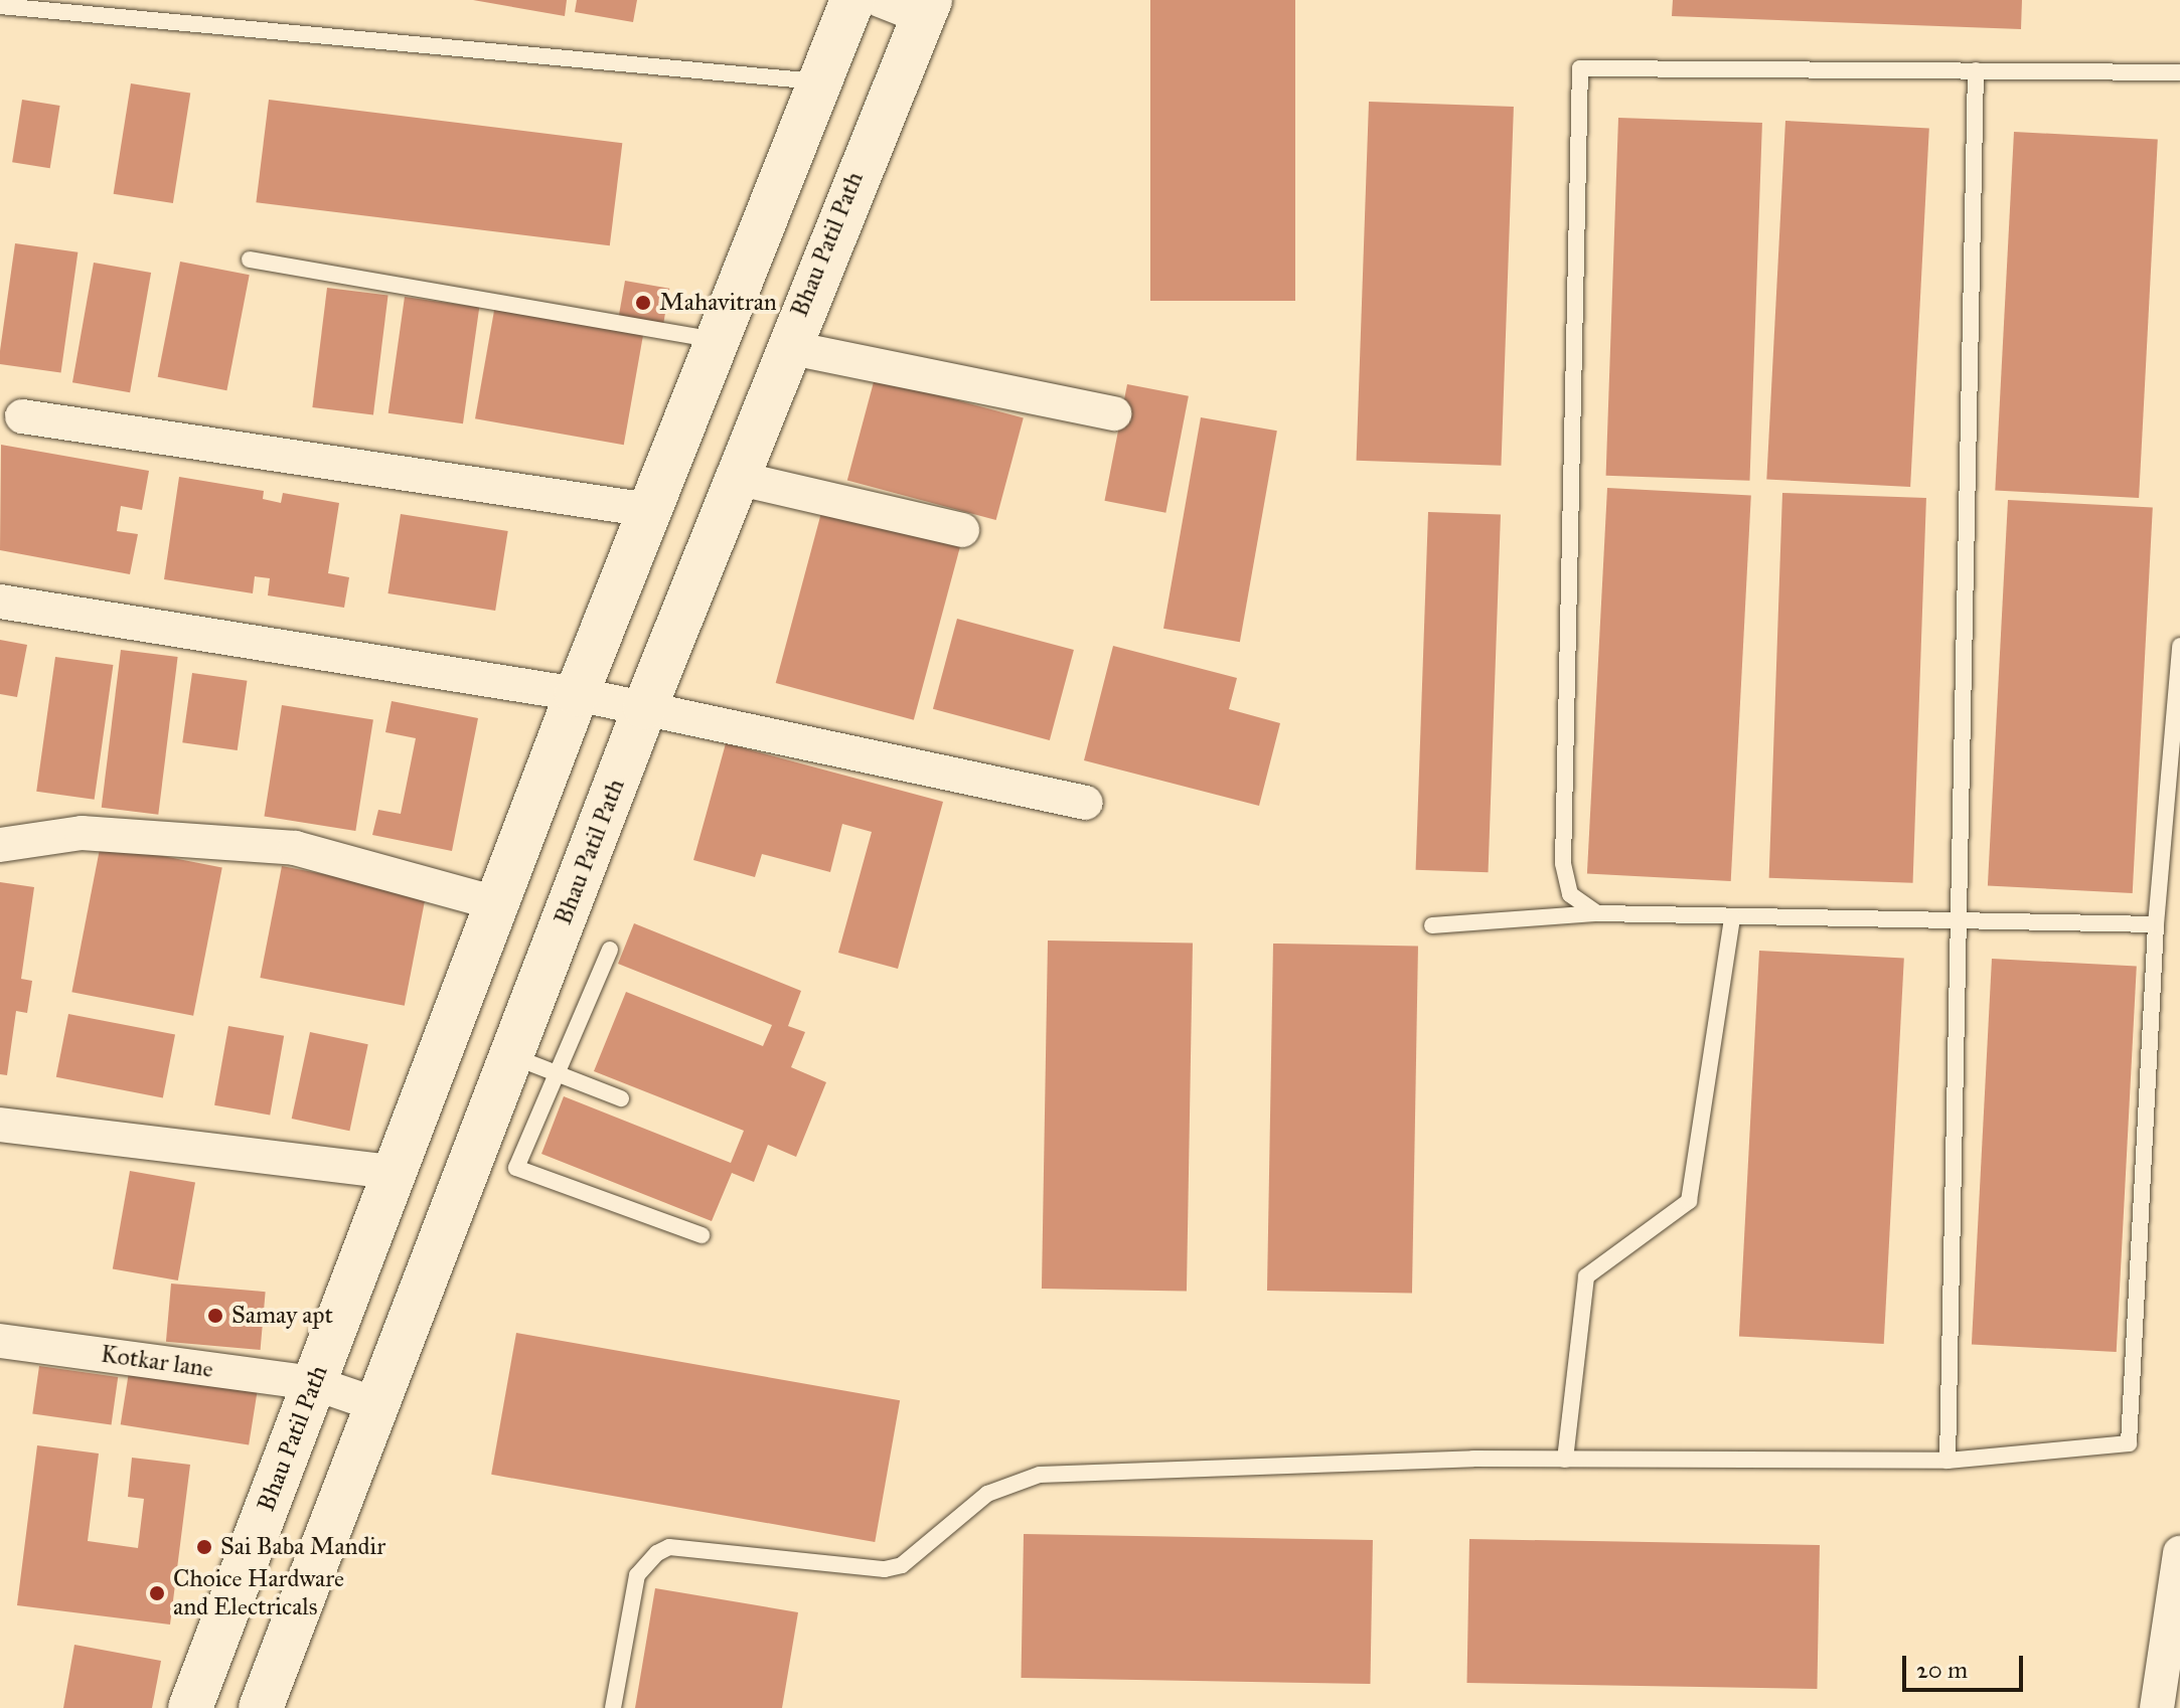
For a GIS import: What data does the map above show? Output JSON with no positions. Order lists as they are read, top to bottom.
{
  "streets": {
    "main road": ["Bhau Patil Path"],
    "street": ["Kotkar lane"]
  },
  "crossings": [
    ["Bhau Patil Path", "Kotkar lane"]
  ],
  "places": [
    "Mahavitran",
    "Samay apt",
    "Sai Baba Mandir",
    "Choice Hardware and Electricals"
  ],
  "scale_bar": "20 m"
}
